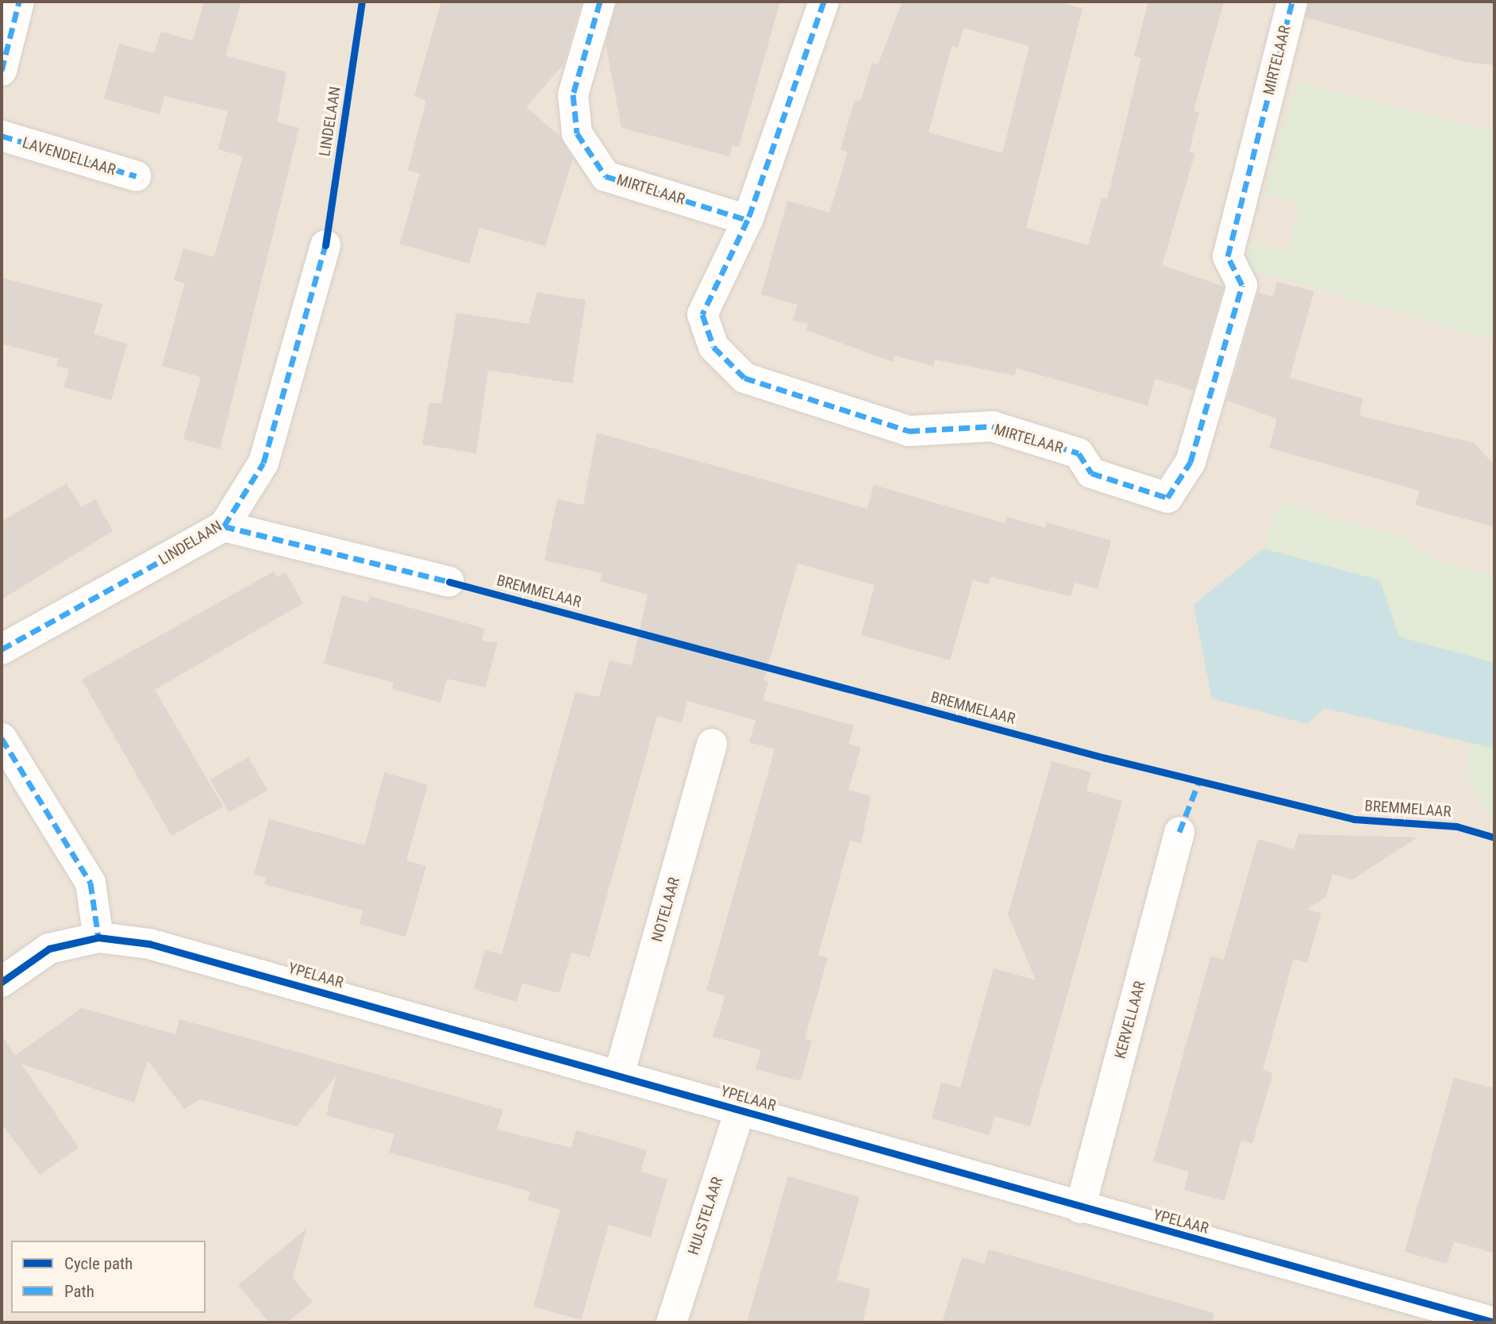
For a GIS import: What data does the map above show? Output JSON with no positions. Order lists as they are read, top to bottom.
{
  "streets": {
    "street": [
      "MIRTELAAR",
      "LINDELAAN",
      "LAVENDELLAAR",
      "NOTELAAR",
      "YPELAAR",
      "KERVELLAAR",
      "HULSTELAAR"
    ],
    "cycle path": ["BREMMELAAR"]
  },
  "crossings": [
    ["NOTELAAR", "YPELAAR"],
    ["YPELAAR", "KERVELLAAR"],
    ["YPELAAR", "HULSTELAAR"]
  ],
  "legend": ["Cycle path", "Path"]
}
